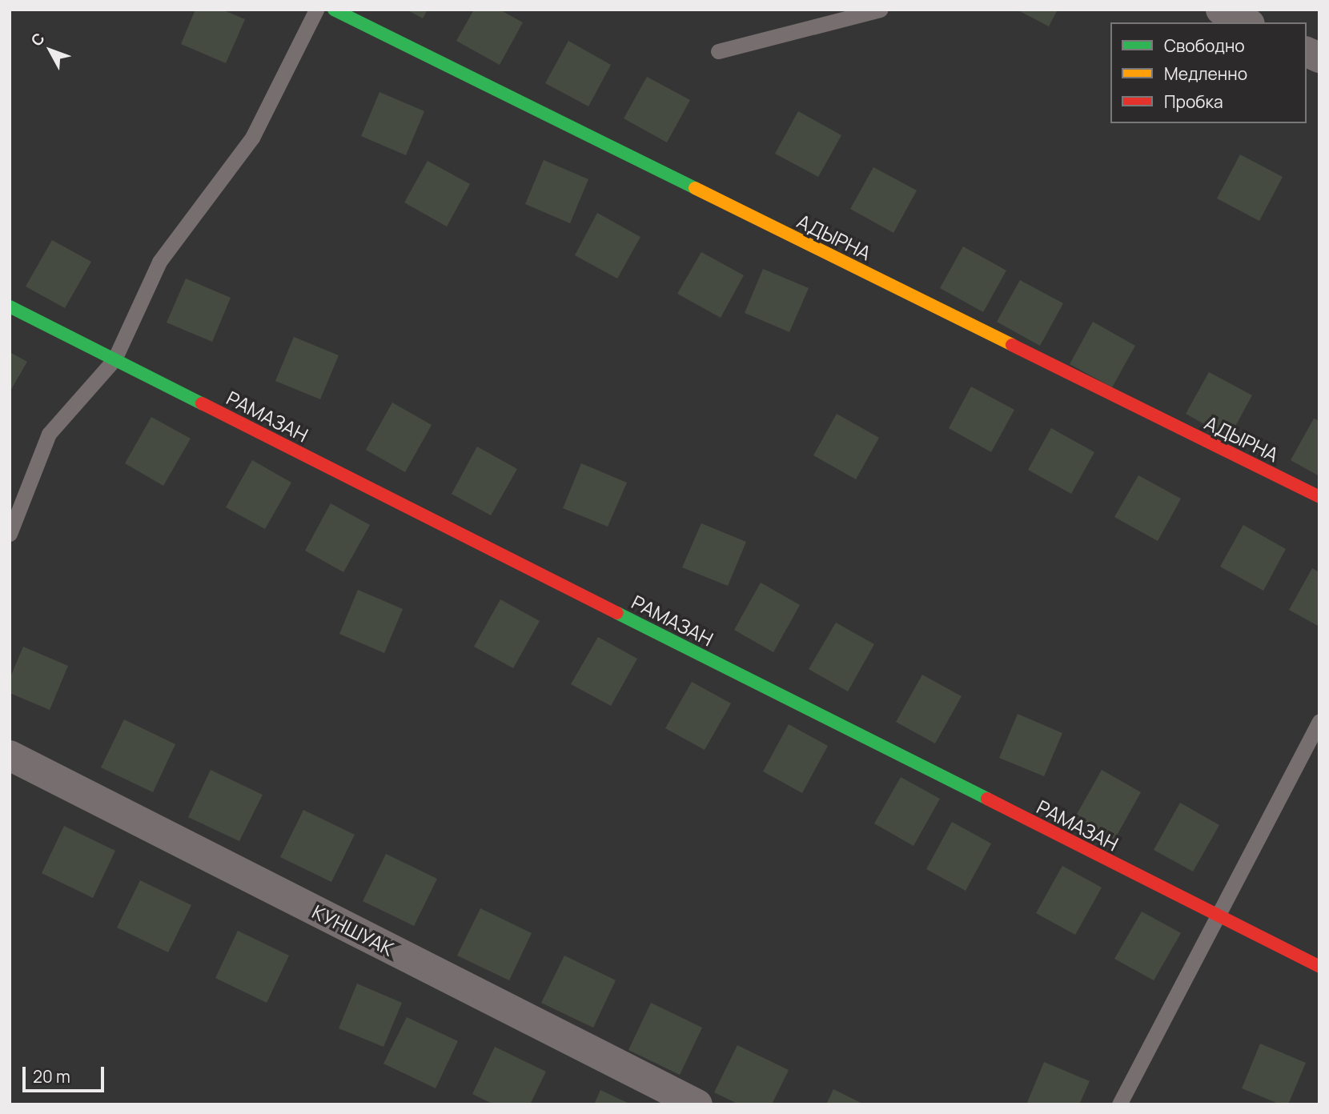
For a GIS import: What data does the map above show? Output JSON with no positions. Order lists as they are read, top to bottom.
{
  "streets": {
    "street": ["АДЫРНА", "РАМАЗАН", "КУНШУАК"]
  },
  "legend": ["Свободно", "Медленно", "Пробка"],
  "scale_bar": "20 m",
  "north": "top left"
}
